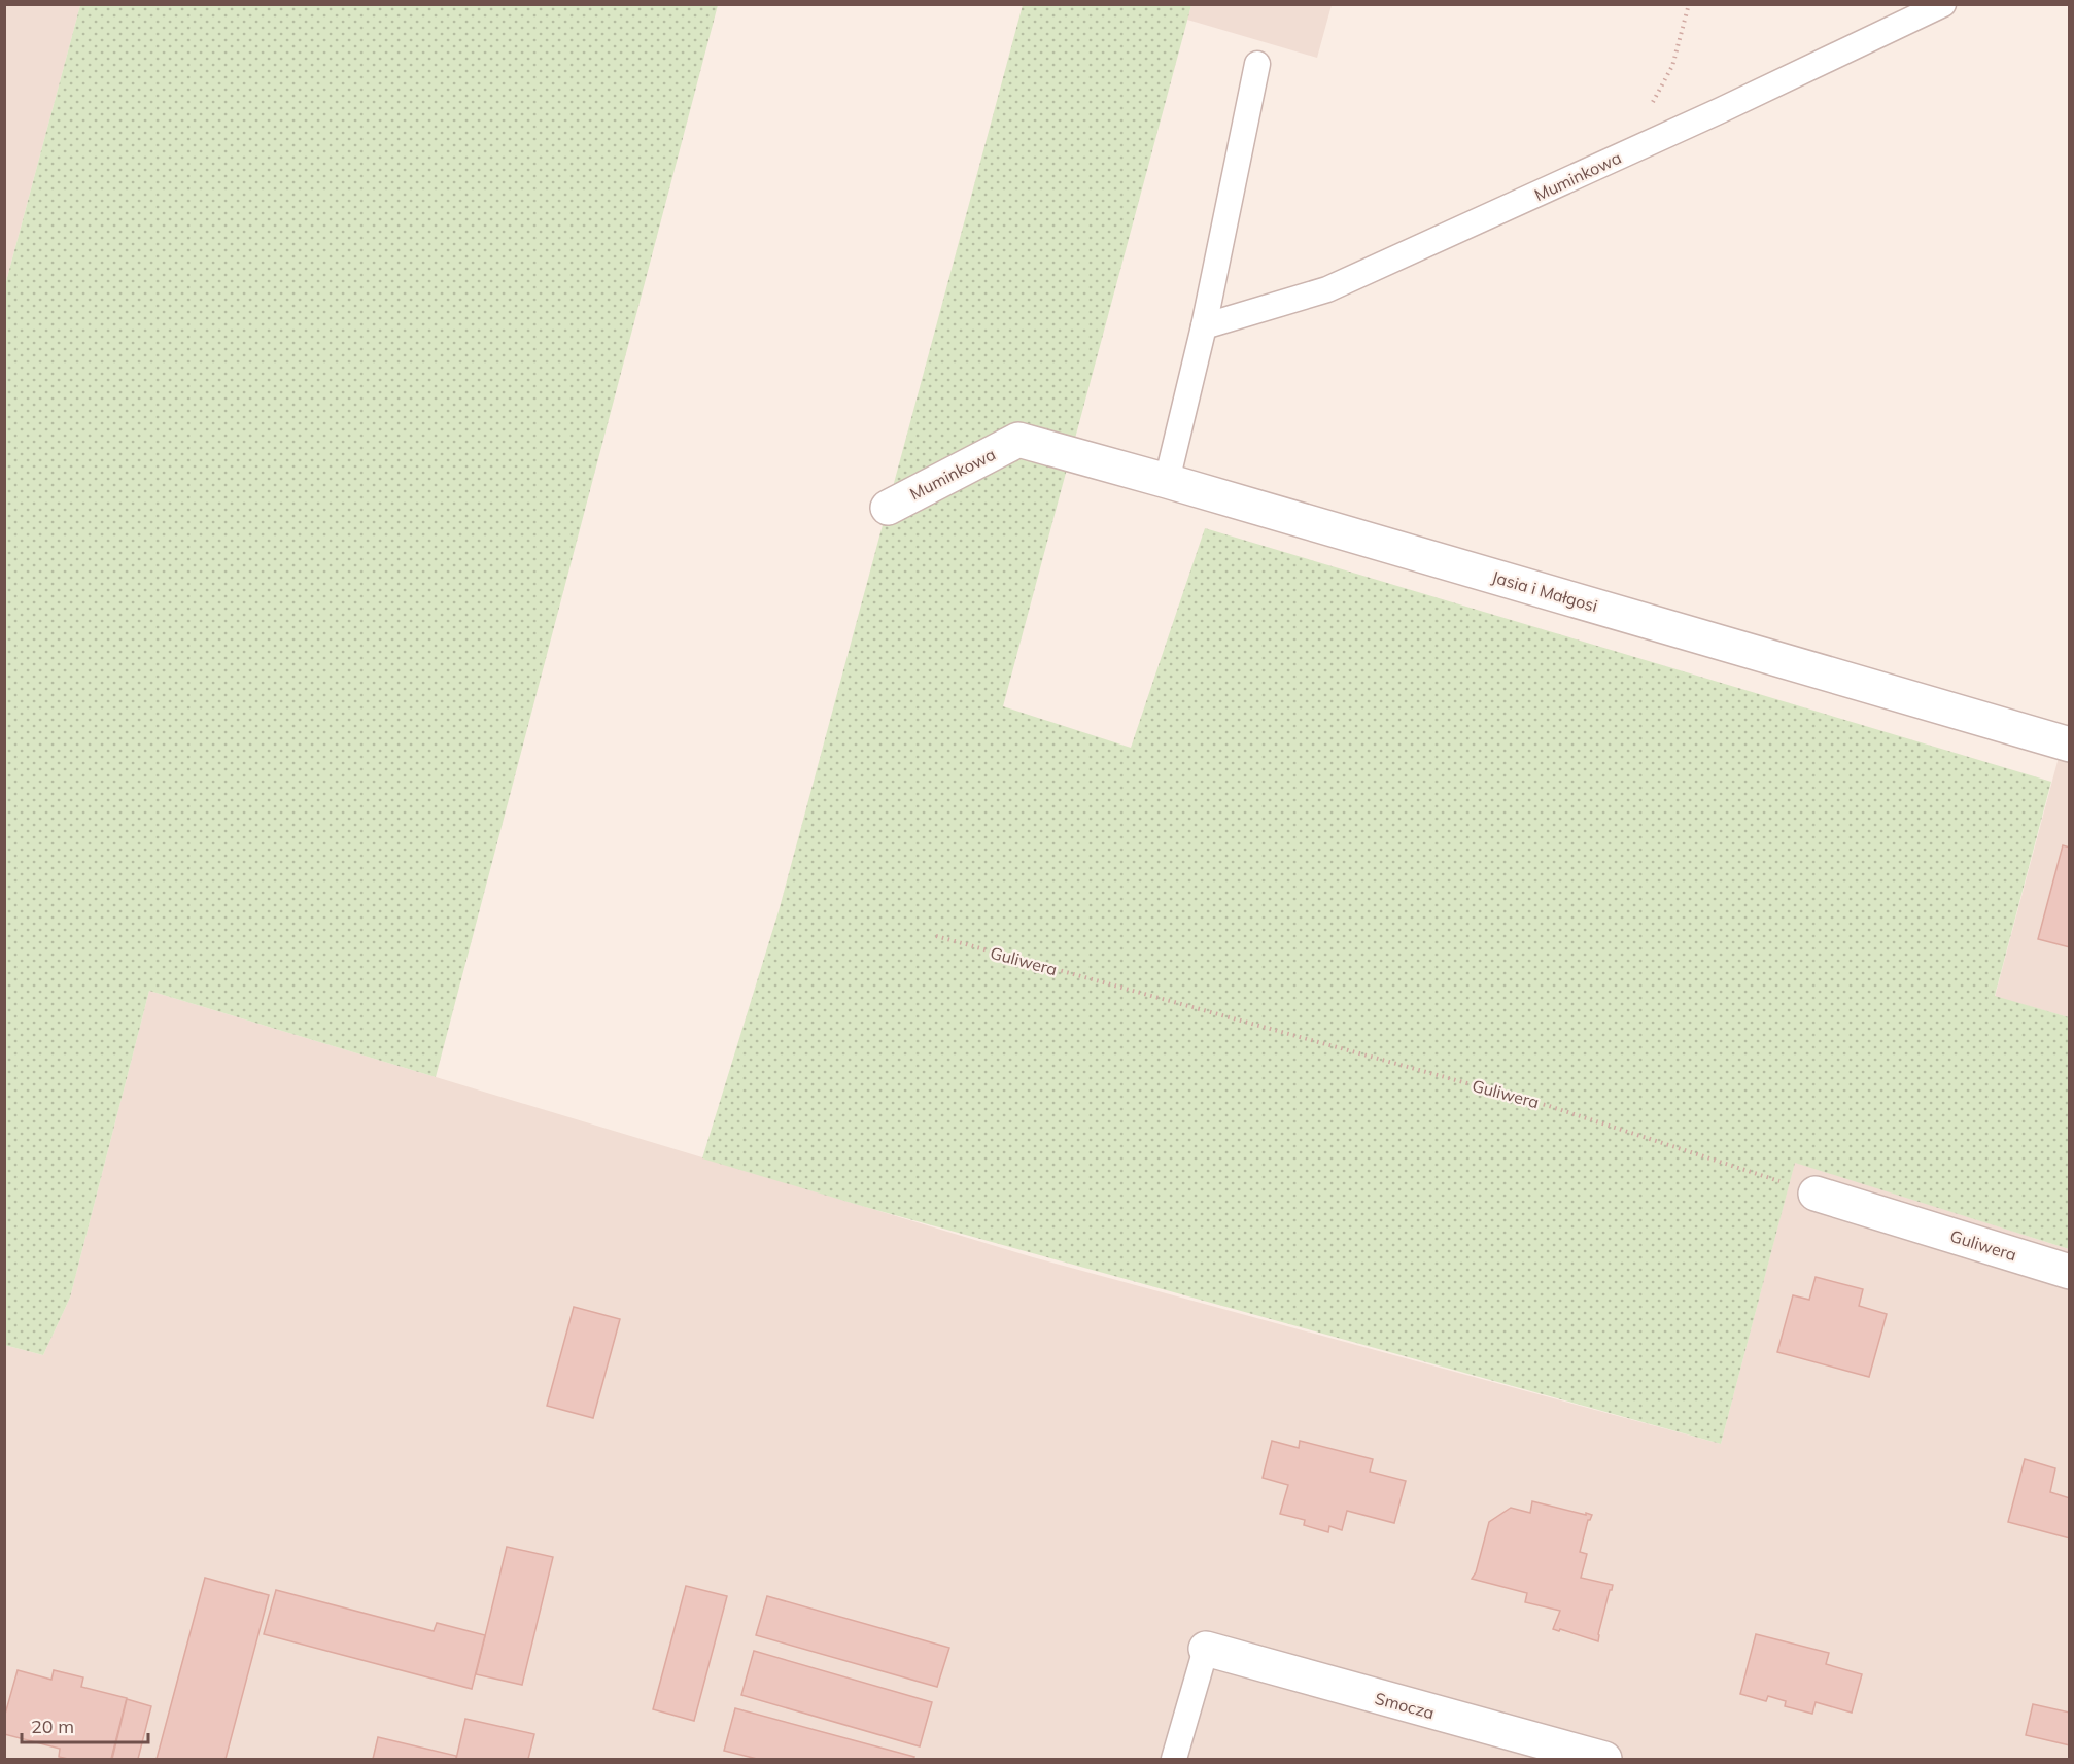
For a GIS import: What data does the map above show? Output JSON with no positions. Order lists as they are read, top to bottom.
{
  "streets": {
    "street": [
      "Muminkowa",
      "Jasia i Małgosi",
      "Guliwera",
      "Smocza"
    ]
  },
  "crossings": [
    ["Muminkowa", "Jasia i Małgosi"]
  ],
  "scale_bar": "20 m"
}
